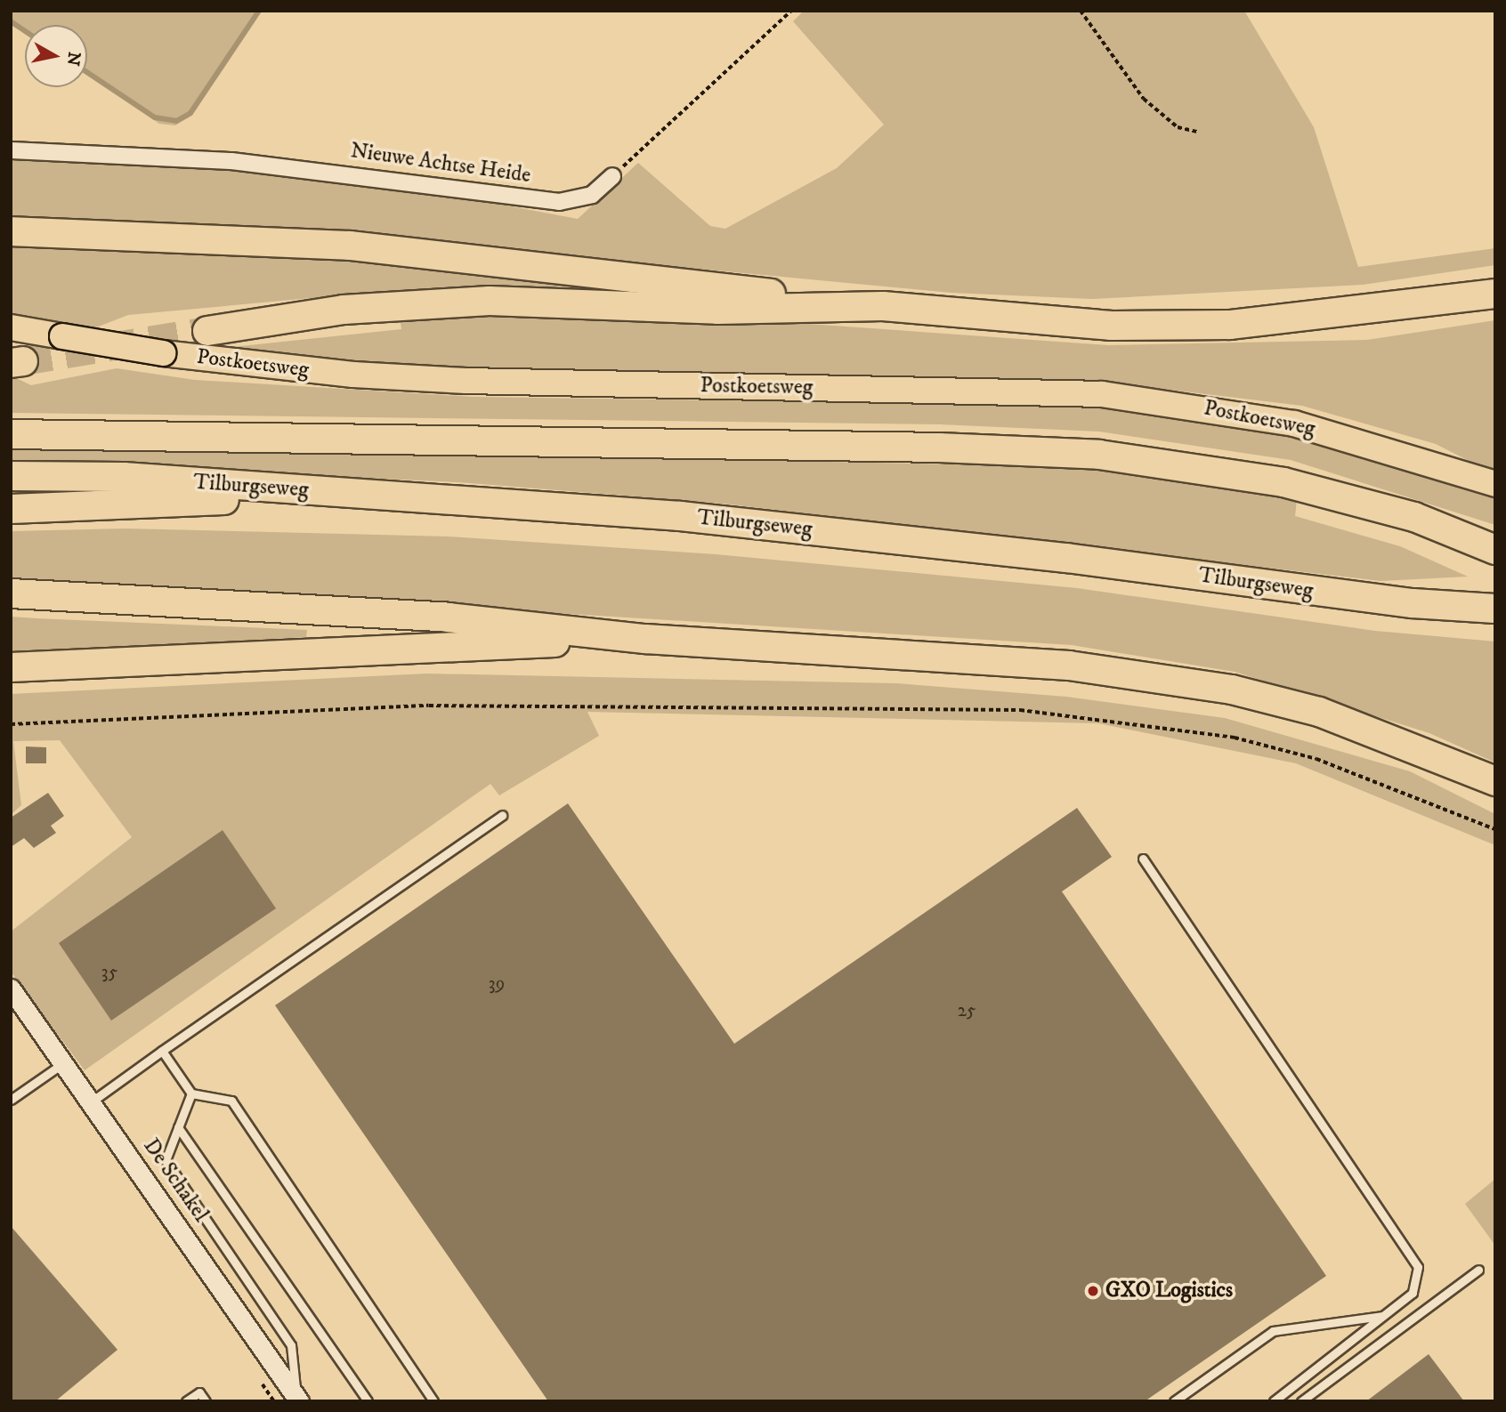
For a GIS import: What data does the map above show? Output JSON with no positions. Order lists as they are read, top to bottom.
{
  "streets": {
    "highway": ["Postkoetsweg", "Tilburgseweg"],
    "street": ["Nieuwe Achtse Heide", "De Schakel"]
  },
  "places": ["GXO Logistics"],
  "house_numbers": ["35", "39", "25"],
  "north": "right"
}
